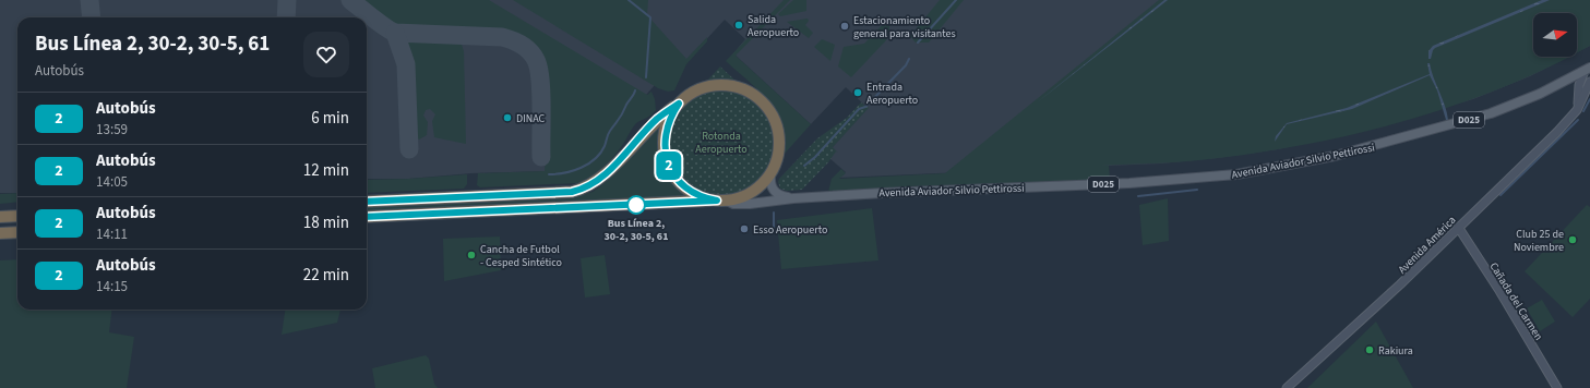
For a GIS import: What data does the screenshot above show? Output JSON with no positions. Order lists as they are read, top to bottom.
{
  "streets": {
    "highway": ["D025", "Avenida Aviador Silvio Pettirossi"],
    "main road": ["Avenida América", "Cañada del Carmen"]
  },
  "crossings": [
    ["D025", "Avenida Aviador Silvio Pettirossi"],
    ["Avenida América", "Cañada del Carmen"]
  ],
  "parks": ["Rotonda Aeropuerto"],
  "places": [
    "Salida Aeropuerto",
    "Estacionamiento general para visitantes",
    "Entrada Aeropuerto",
    "DINAC",
    "Bus Línea 2, 30-2, 30-5, 61",
    "Esso Aeropuerto",
    "Club 25 de Noviembre",
    "Cancha de Futbol - Cesped Sintético",
    "Rakiura"
  ],
  "lines": ["bus line 2"],
  "north": "right",
  "page": {
    "on_map": "2",
    "heading": ["Bus Línea 2, 30-2, 30-5, 61", "Autobús"],
    "list": [
      {
        "mark": "2",
        "name": "Autobús",
        "note": "13:59",
        "value": "6 min"
      },
      {
        "mark": "2",
        "name": "Autobús",
        "note": "14:05",
        "value": "12 min"
      },
      {
        "mark": "2",
        "name": "Autobús",
        "note": "14:11",
        "value": "18 min"
      },
      {
        "mark": "2",
        "name": "Autobús",
        "note": "14:15",
        "value": "22 min"
      }
    ]
  }
}
